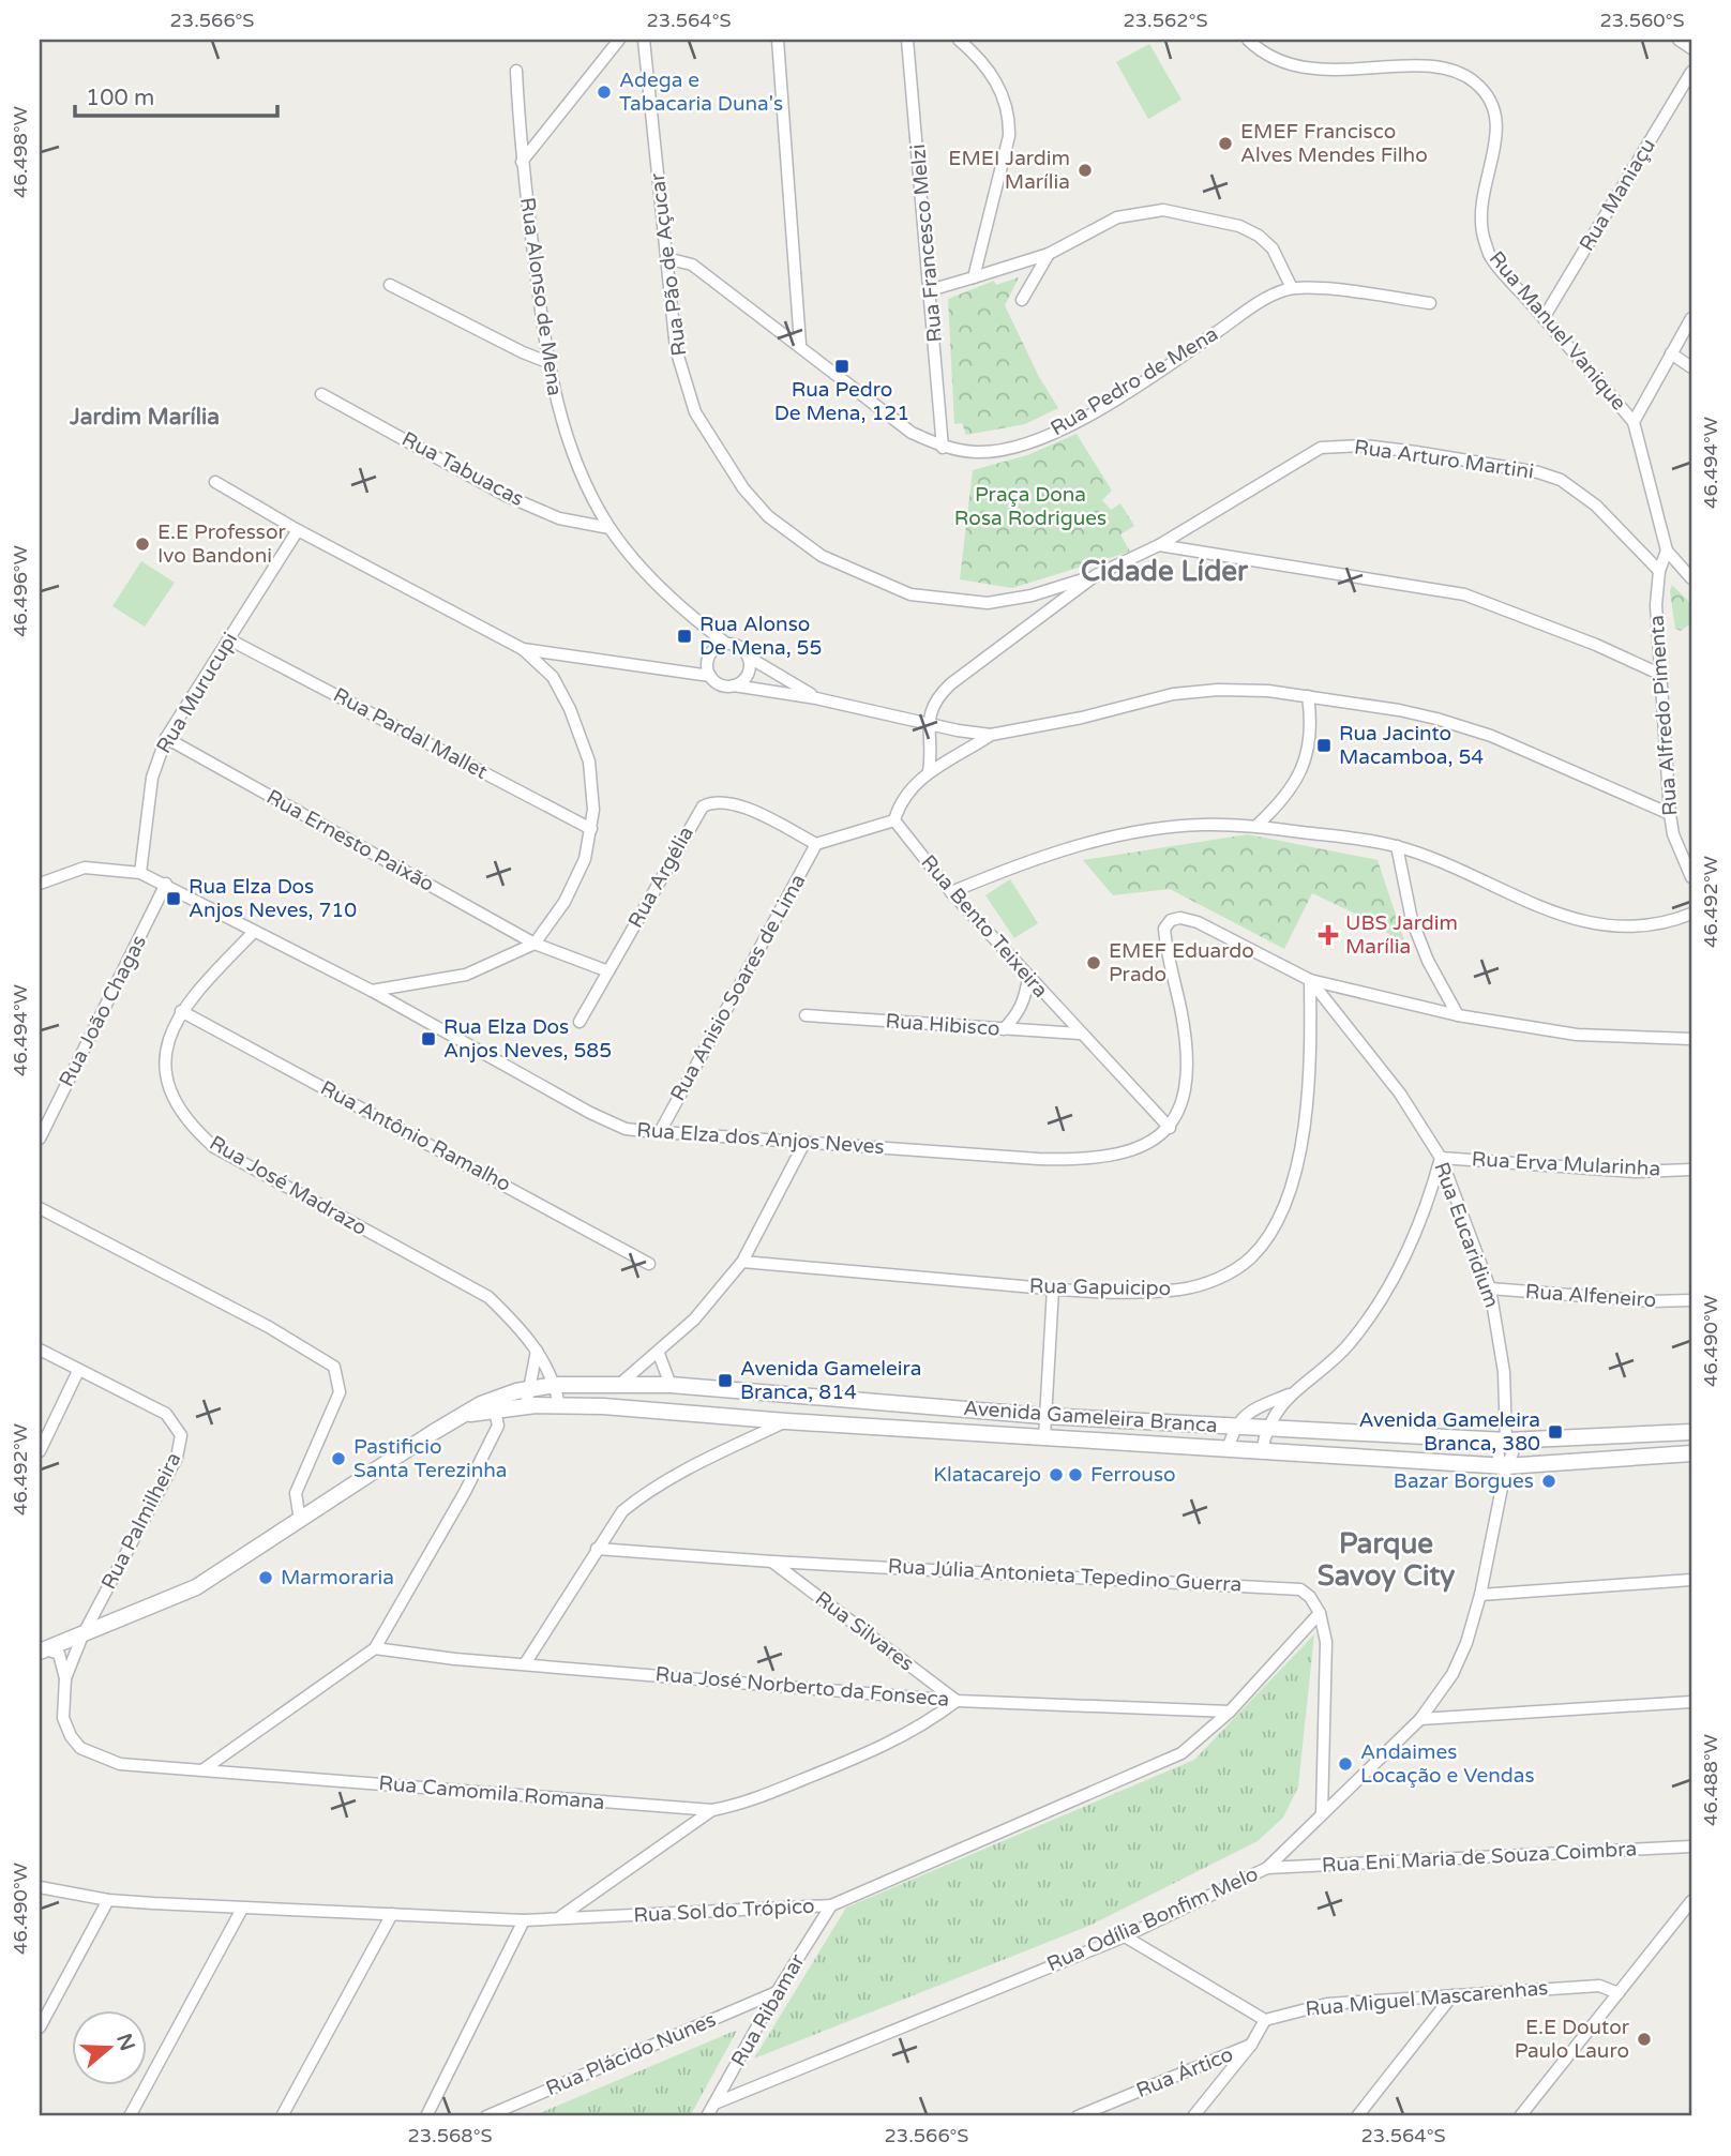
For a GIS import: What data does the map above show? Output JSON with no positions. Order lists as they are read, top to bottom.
{
  "streets": {
    "main road": ["Avenida Gameleira Branca"],
    "street": [
      "Rua Maniaçu",
      "Rua Francesco Melzi",
      "Rua Pão de Açucar",
      "Rua Alonso de Mena",
      "Rua Manuel Vanique",
      "Rua Pedro de Mena",
      "Rua Arturo Martini",
      "Rua Tabuacas",
      "Rua Murucupi",
      "Rua Alfredo Pimenta",
      "Rua Pardal Mallet",
      "Rua Ernesto Paixão",
      "Rua Argélia",
      "Rua Bento Teixeira",
      "Rua Anisio Soares de Lima",
      "Rua João Chagas",
      "Rua Hibisco",
      "Rua Antônio Ramalho",
      "Rua Elza dos Anjos Neves",
      "Rua Erva Mularinha",
      "Rua José Madrazo",
      "Rua Eucaridium",
      "Rua Gapuicipo",
      "Rua Alfeneiro",
      "Rua Palmilheira",
      "Rua Júlia Antonieta Tepedino Guerra",
      "Rua Silvares",
      "Rua José Norberto da Fonseca",
      "Rua Camomila Romana",
      "Rua Eni Maria de Souza Coimbra",
      "Rua Sol do Trópico",
      "Rua Odília Bonfim Melo",
      "Rua Miguel Mascarenhas",
      "Rua Ribamar",
      "Rua Plácido Nunes",
      "Rua Ártico"
    ]
  },
  "crossings": [
    ["Rua Maniaçu", "Rua Manuel Vanique"],
    ["Rua Francesco Melzi", "Rua Pedro de Mena"],
    ["Rua Pão de Açucar", "Rua Pedro de Mena"],
    ["Rua Pão de Açucar", "Rua Arturo Martini"],
    ["Rua Alonso de Mena", "Rua Tabuacas"],
    ["Rua Arturo Martini", "Rua Alfredo Pimenta"],
    ["Rua Murucupi", "Rua Pardal Mallet"],
    ["Rua Murucupi", "Rua Ernesto Paixão"],
    ["Rua Murucupi", "Rua Elza dos Anjos Neves"],
    ["Rua Argélia", "Rua Anisio Soares de Lima"],
    ["Rua Bento Teixeira", "Rua Hibisco"],
    ["Rua Bento Teixeira", "Rua Elza dos Anjos Neves"],
    ["Rua Anisio Soares de Lima", "Rua Elza dos Anjos Neves"],
    ["Rua João Chagas", "Rua Elza dos Anjos Neves"],
    ["Rua Antônio Ramalho", "Rua José Madrazo"],
    ["Rua Elza dos Anjos Neves", "Rua José Madrazo"],
    ["Rua Erva Mularinha", "Rua Eucaridium"],
    ["Rua José Madrazo", "Avenida Gameleira Branca"],
    ["Rua Eucaridium", "Rua Gapuicipo"],
    ["Rua Eucaridium", "Rua Alfeneiro"],
    ["Rua Eucaridium", "Avenida Gameleira Branca"],
    ["Rua Eucaridium", "Rua Odília Bonfim Melo"],
    ["Avenida Gameleira Branca", "Rua Odília Bonfim Melo"],
    ["Rua Palmilheira", "Rua Camomila Romana"],
    ["Rua Júlia Antonieta Tepedino Guerra", "Rua Silvares"],
    ["Rua Júlia Antonieta Tepedino Guerra", "Rua Sol do Trópico"],
    ["Rua Silvares", "Rua José Norberto da Fonseca"],
    ["Rua José Norberto da Fonseca", "Rua Sol do Trópico"],
    ["Rua Eni Maria de Souza Coimbra", "Rua Odília Bonfim Melo"],
    ["Rua Sol do Trópico", "Rua Ribamar"],
    ["Rua Odília Bonfim Melo", "Rua Ribamar"],
    ["Rua Ribamar", "Rua Plácido Nunes"]
  ],
  "districts": ["Jardim Marília", "Cidade Líder", "Parque Savoy City"],
  "parks": ["Praça Dona Rosa Rodrigues"],
  "places": {
    "other": [
      "Adega e Tabacaria Duna's",
      "EMEF Francisco Alves Mendes Filho",
      "EMEI Jardim Marília",
      "E.E Professor Ivo Bandoni",
      "EMEF Eduardo Prado",
      "Pastificio Santa Terezinha",
      "Klatacarejo",
      "Ferrouso",
      "Bazar Borgues",
      "Marmoraria",
      "Andaimes Locação e Vendas",
      "E.E Doutor Paulo Lauro"
    ],
    "transit": [
      "Rua Pedro De Mena, 121",
      "Rua Alonso De Mena, 55",
      "Rua Jacinto Macamboa, 54",
      "Rua Elza Dos Anjos Neves, 710",
      "Rua Elza Dos Anjos Neves, 585",
      "Avenida Gameleira Branca, 814",
      "Avenida Gameleira Branca, 380"
    ],
    "health": ["UBS Jardim Marília"]
  },
  "scale_bar": "100 m",
  "north": "right",
  "coordinates": [
    "23.566°S",
    "23.564°S",
    "23.562°S",
    "23.560°S",
    "46.498°W",
    "46.494°W",
    "46.496°W",
    "46.492°W",
    "46.490°W",
    "46.488°W",
    "23.568°S"
  ]
}
